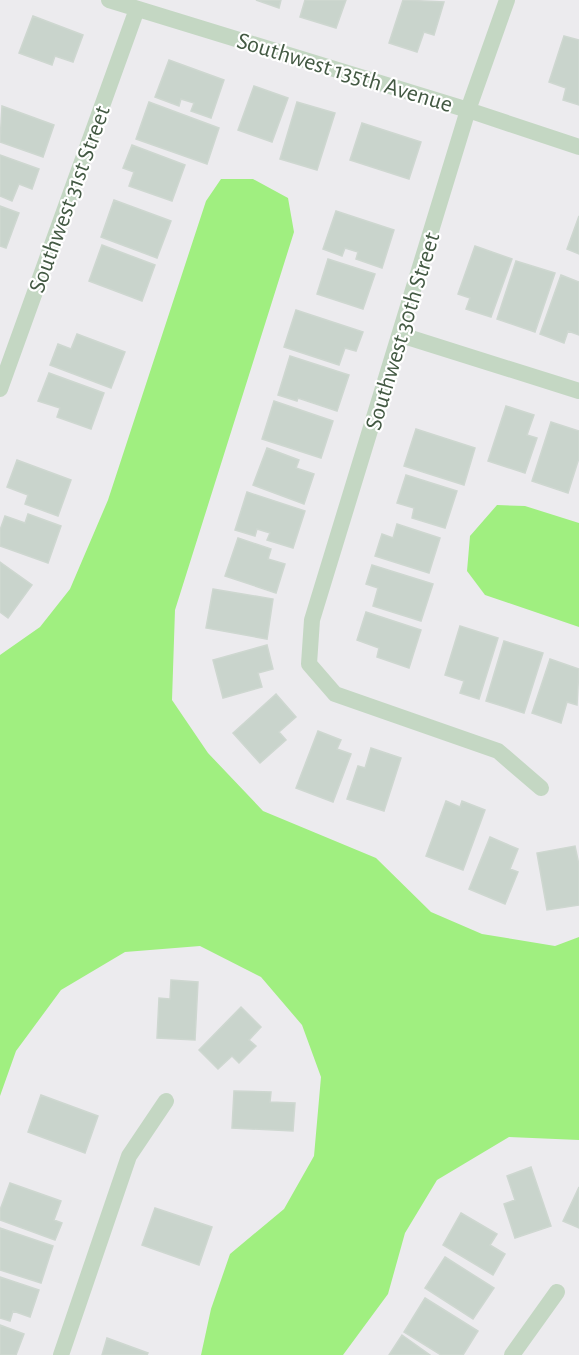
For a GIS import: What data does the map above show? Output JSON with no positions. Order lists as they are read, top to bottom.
{
  "streets": {
    "street": ["Southwest 135th Avenue", "Southwest 31st Street", "Southwest 30th Street"]
  },
  "crossings": [
    ["Southwest 135th Avenue", "Southwest 31st Street"],
    ["Southwest 135th Avenue", "Southwest 30th Street"]
  ]
}
